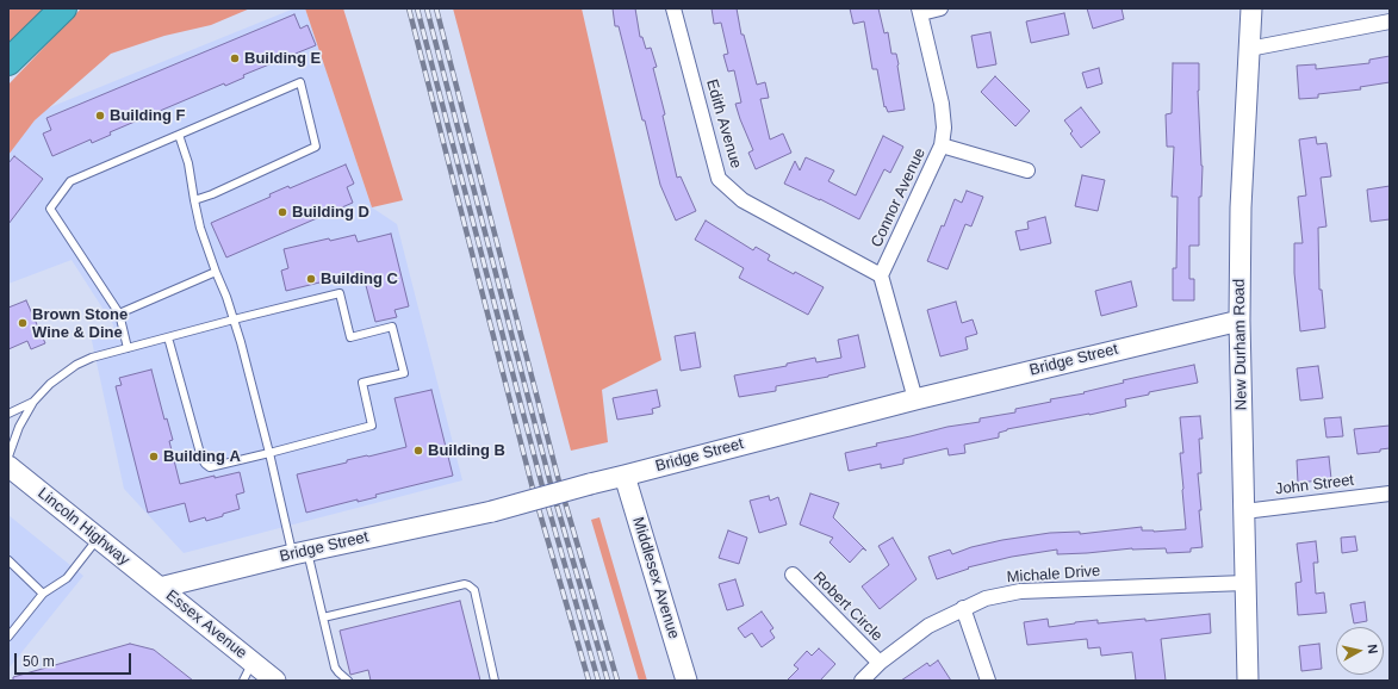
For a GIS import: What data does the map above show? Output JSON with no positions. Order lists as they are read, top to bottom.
{
  "streets": {
    "street": [
      "Edith Avenue",
      "Connor Avenue",
      "New Durham Road",
      "Bridge Street",
      "John Street",
      "Lincoln Highway",
      "Michale Drive",
      "Middlesex Avenue",
      "Robert Circle",
      "Essex Avenue"
    ]
  },
  "crossings": [
    ["Edith Avenue", "Connor Avenue"],
    ["New Durham Road", "Bridge Street"],
    ["New Durham Road", "John Street"],
    ["New Durham Road", "Michale Drive"],
    ["Bridge Street", "Lincoln Highway"],
    ["Bridge Street", "Middlesex Avenue"],
    ["Bridge Street", "Essex Avenue"],
    ["Lincoln Highway", "Essex Avenue"],
    ["Michale Drive", "Robert Circle"]
  ],
  "places": [
    "Building E",
    "Building F",
    "Building D",
    "Building C",
    "Brown Stone Wine & Dine",
    "Building B",
    "Building A"
  ],
  "scale_bar": "50 m",
  "north": "right"
}
